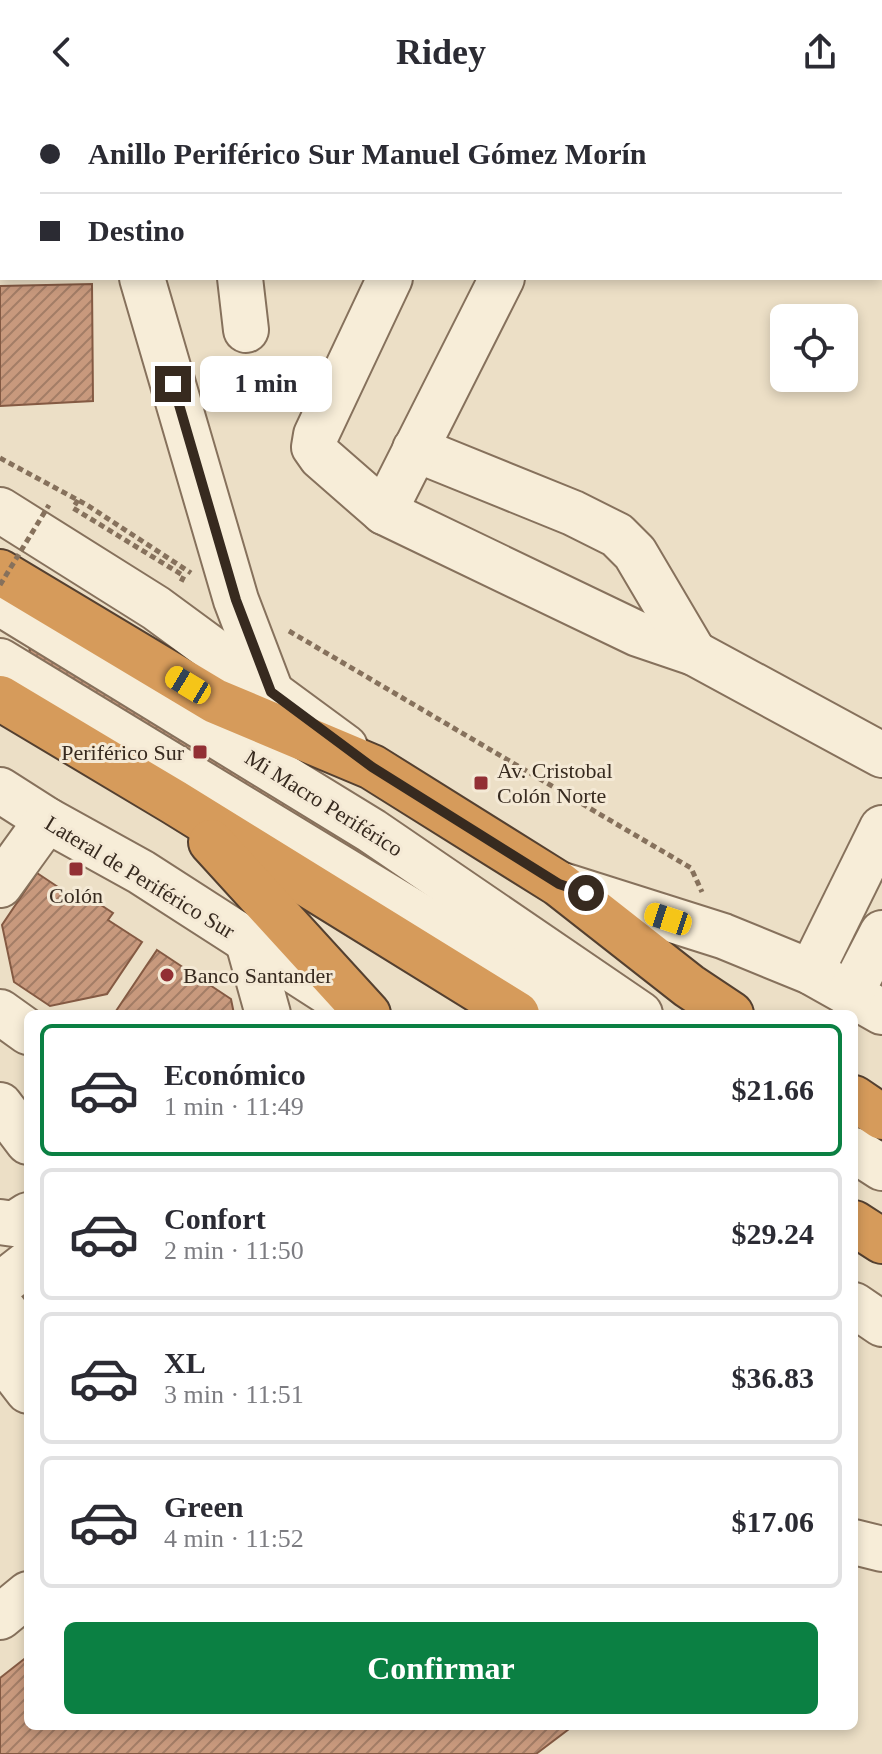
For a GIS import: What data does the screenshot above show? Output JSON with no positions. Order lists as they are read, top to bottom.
{
  "streets": {
    "street": ["Mi Macro Periférico", "Lateral de Periférico Sur"]
  },
  "places": {
    "transit": ["Periférico Sur", "Av. Cristobal Colón Norte", "Colón"],
    "other": ["Banco Santander"]
  },
  "page": {
    "header": "Ridey",
    "banner": ["Anillo Periférico Sur Manuel Gómez Morín", "Destino"],
    "bubble": "1 min",
    "list": [
      {
        "name": "Económico",
        "note": "1 min · 11:49",
        "value": "$21.66"
      },
      {
        "name": "Confort",
        "note": "2 min · 11:50",
        "value": "$29.24"
      },
      {
        "name": "XL",
        "note": "3 min · 11:51",
        "value": "$36.83"
      },
      {
        "name": "Green",
        "note": "4 min · 11:52",
        "value": "$17.06"
      }
    ],
    "buttons": "Confirmar"
  }
}
